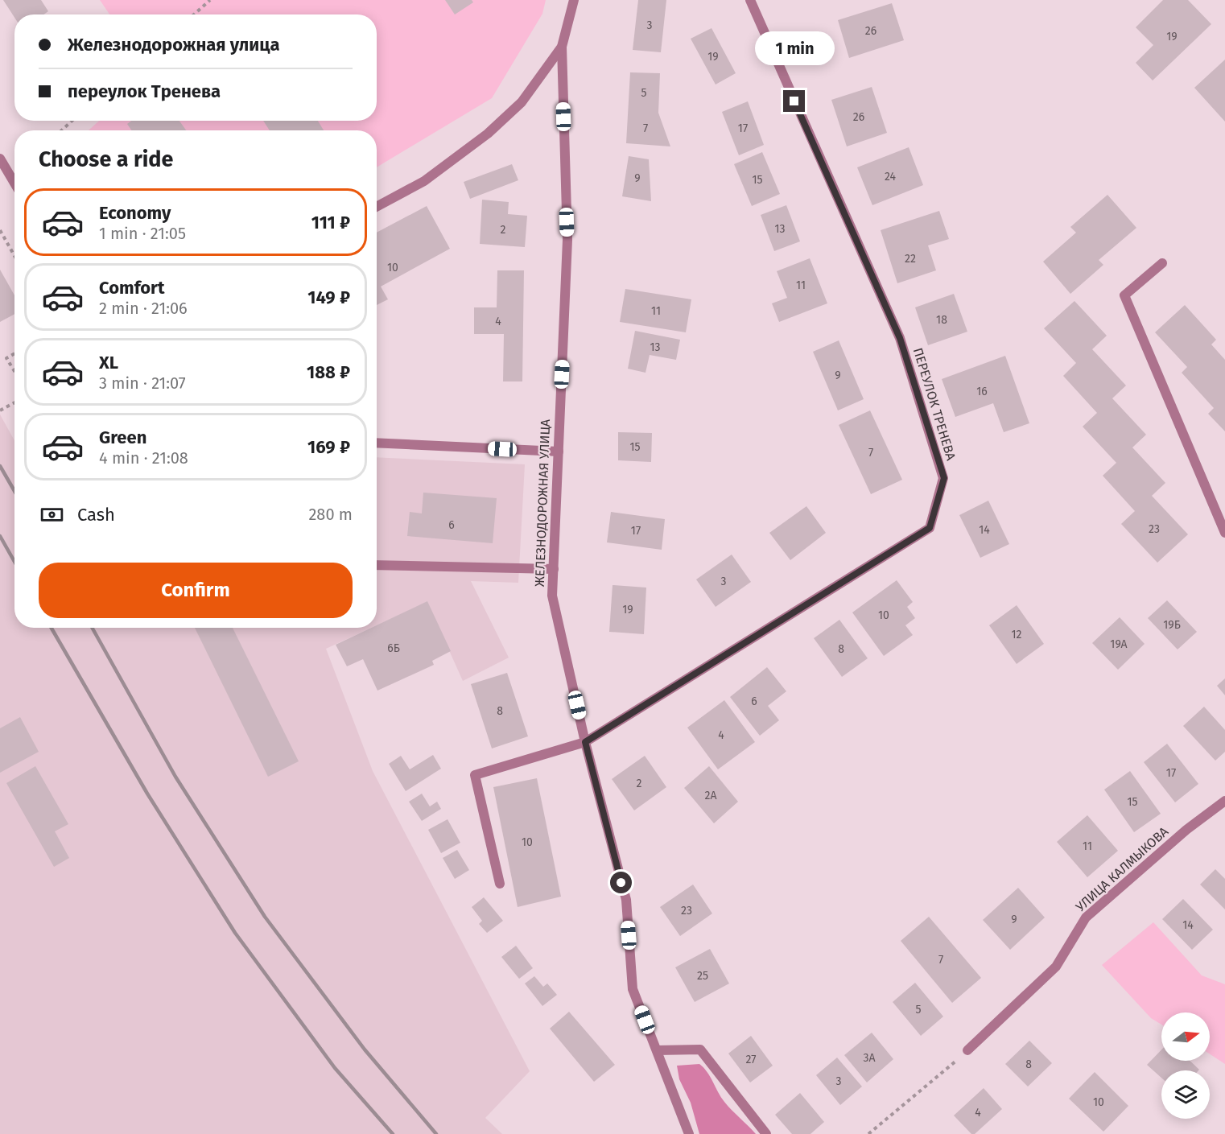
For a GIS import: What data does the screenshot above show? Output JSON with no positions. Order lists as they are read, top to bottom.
{
  "streets": {
    "street": ["ПЕРЕУЛОК ТРЕНЕВА", "ЖЕЛЕЗНОДОРОЖНАЯ УЛИЦА", "УЛИЦА КАЛМЫКОВА"]
  },
  "crossings": [
    ["ПЕРЕУЛОК ТРЕНЕВА", "ЖЕЛЕЗНОДОРОЖНАЯ УЛИЦА"]
  ],
  "house_numbers": [
    "3",
    "26",
    "19",
    "19",
    "5",
    "26",
    "7",
    "17",
    "24",
    "9",
    "15",
    "13",
    "2",
    "22",
    "10",
    "11",
    "11",
    "18",
    "4",
    "13",
    "9",
    "16",
    "15",
    "7",
    "6",
    "23",
    "14",
    "17",
    "3",
    "19",
    "10",
    "19Б",
    "12",
    "19А",
    "6Б",
    "8",
    "6",
    "8",
    "4",
    "17",
    "2",
    "2А",
    "15",
    "10",
    "11",
    "23",
    "9",
    "14",
    "7",
    "25",
    "5",
    "3А",
    "27",
    "8",
    "3",
    "10",
    "4"
  ],
  "north": "right",
  "page": {
    "banner": ["Железнодорожная улица", "переулок Тренева"],
    "bubble": "1 min",
    "heading": "Choose a ride",
    "list": [
      {
        "name": "Economy",
        "note": "1 min · 21:05",
        "value": "111 ₽"
      },
      {
        "name": "Comfort",
        "note": "2 min · 21:06",
        "value": "149 ₽"
      },
      {
        "name": "XL",
        "note": "3 min · 21:07",
        "value": "188 ₽"
      },
      {
        "name": "Green",
        "note": "4 min · 21:08",
        "value": "169 ₽"
      }
    ],
    "pay": ["Cash", "280 m"],
    "buttons": "Confirm"
  }
}
